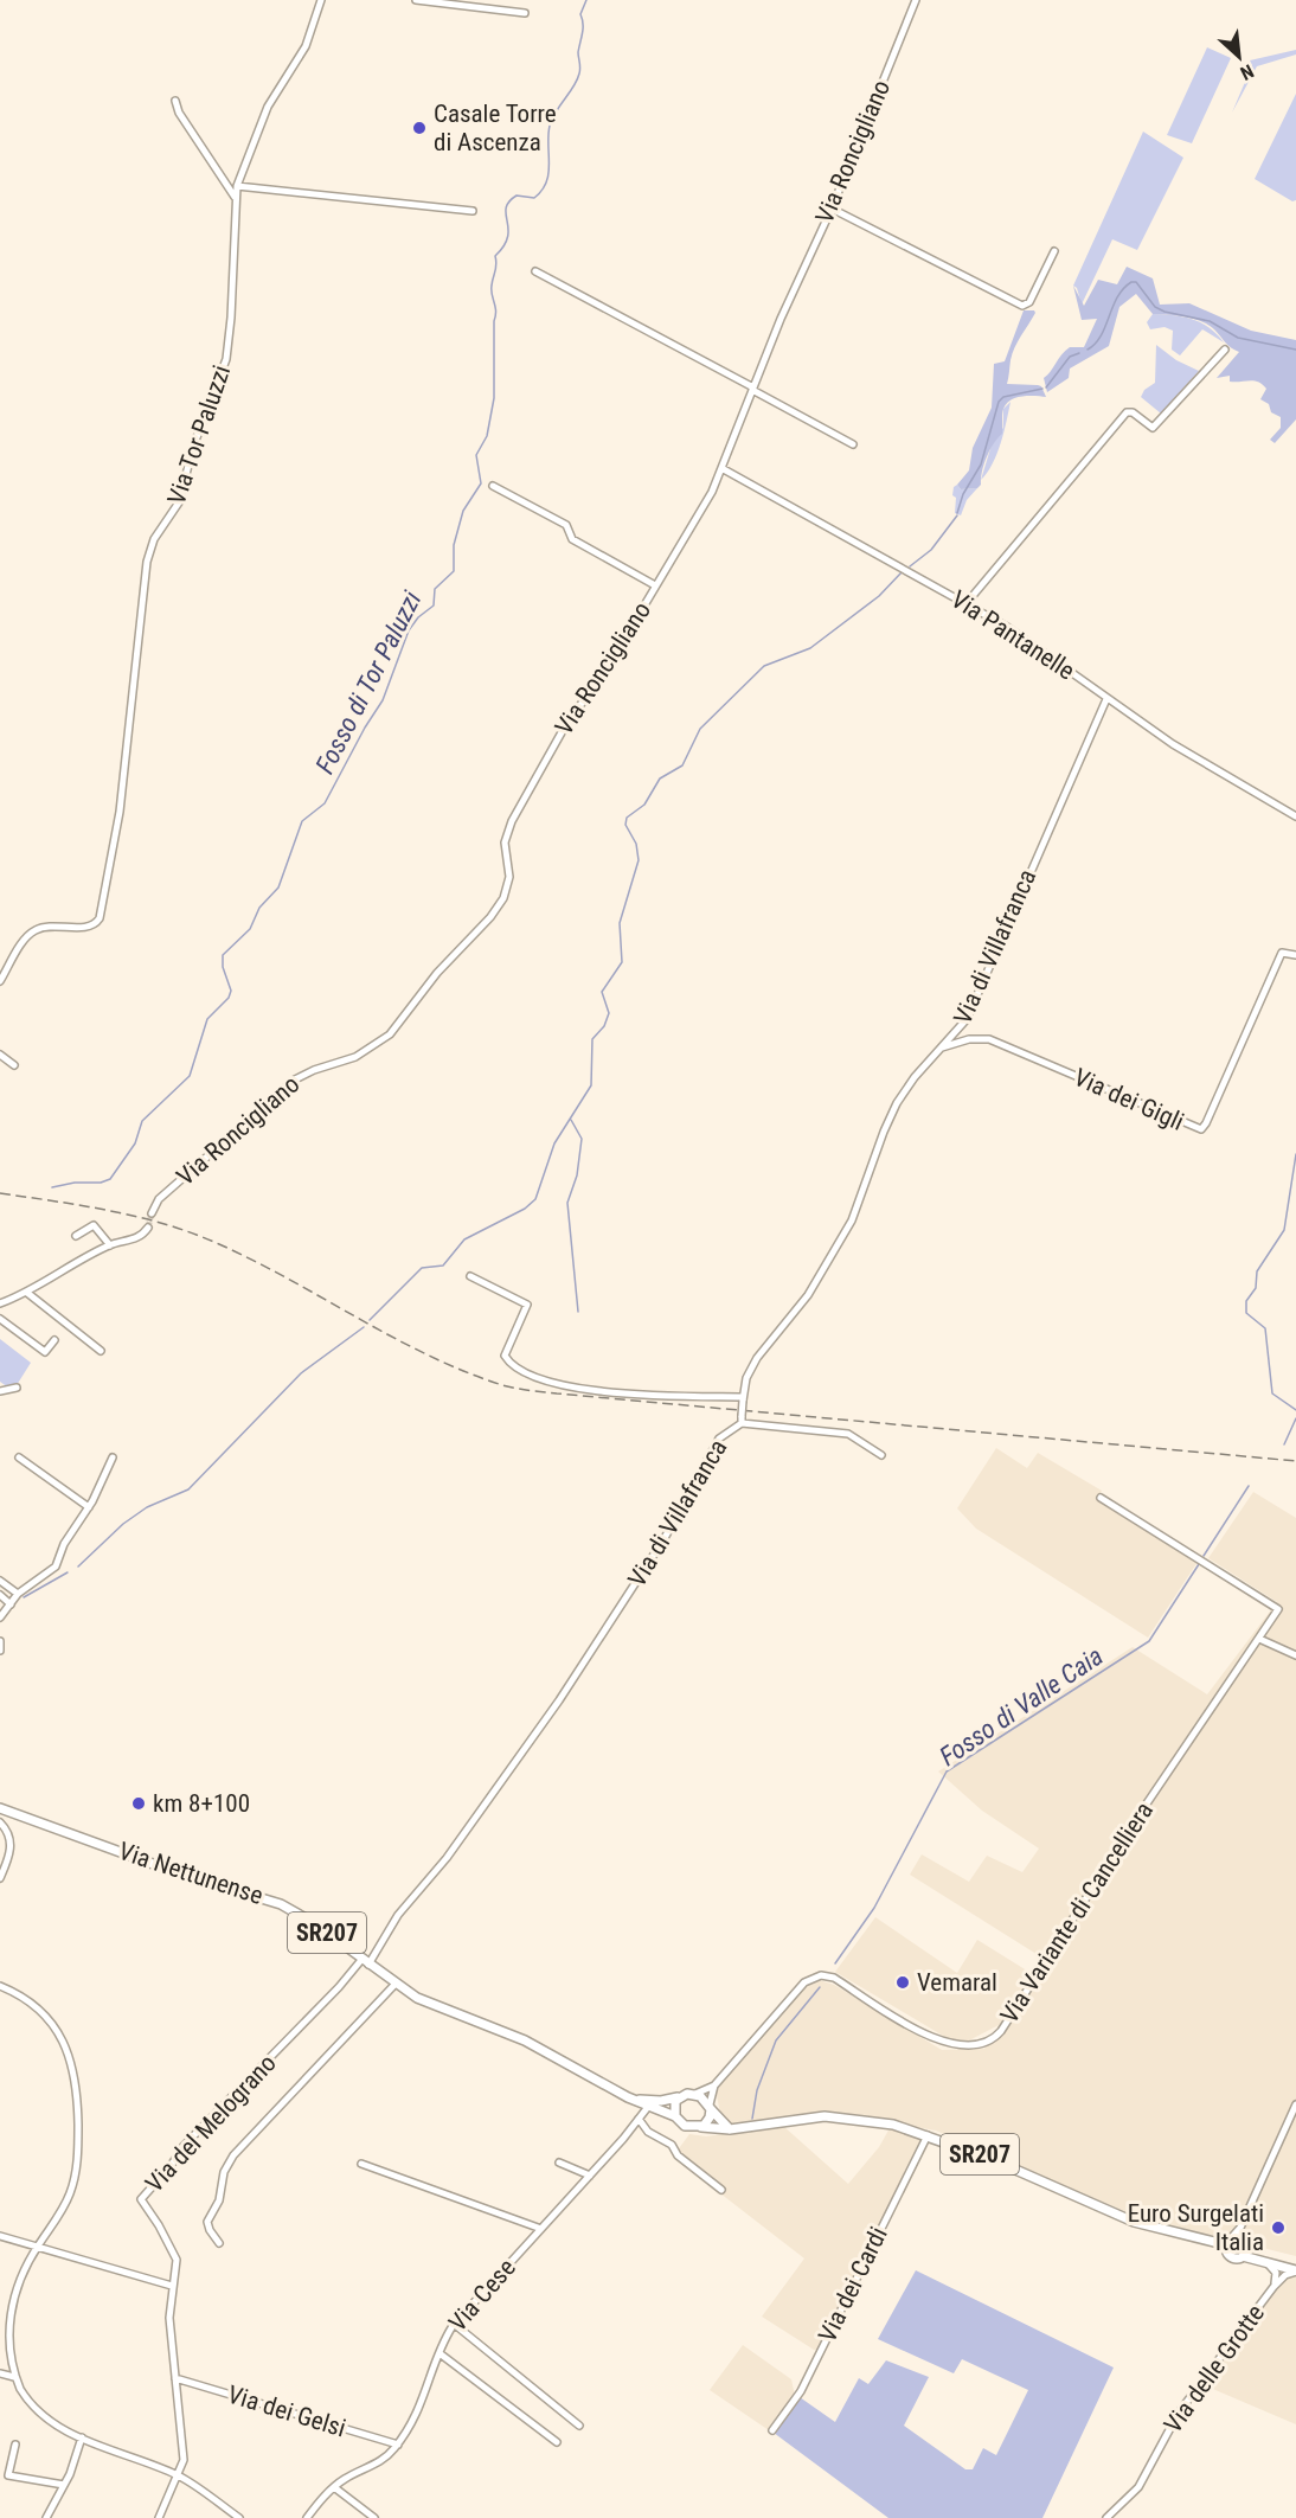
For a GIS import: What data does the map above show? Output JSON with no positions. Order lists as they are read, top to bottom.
{
  "streets": {
    "main road": ["Via Nettunense", "SR207"],
    "street": [
      "Via Roncigliano",
      "Via Tor Paluzzi",
      "Via Pantanelle",
      "Via di Villafranca",
      "Via dei Gigli",
      "Via Variante di Cancelliera",
      "Via del Melograno",
      "Via dei Cardi",
      "Via Cese",
      "Via delle Grotte",
      "Via dei Gelsi"
    ]
  },
  "crossings": [
    ["Via Roncigliano", "Via Pantanelle"],
    ["Via Pantanelle", "Via di Villafranca"],
    ["Via di Villafranca", "Via dei Gigli"],
    ["Via di Villafranca", "Via Nettunense"],
    ["Via di Villafranca", "Via del Melograno"],
    ["Via Nettunense", "Via Variante di Cancelliera"],
    ["Via Nettunense", "SR207"],
    ["Via Nettunense", "Via del Melograno"],
    ["Via Nettunense", "Via dei Cardi"],
    ["Via Nettunense", "Via Cese"],
    ["SR207", "Via delle Grotte"],
    ["Via del Melograno", "Via dei Gelsi"],
    ["Via Cese", "Via dei Gelsi"]
  ],
  "water": ["Fosso di Tor Paluzzi", "Fosso di Valle Caia"],
  "places": [
    "Casale Torre di Ascenza",
    "km 8+100",
    "Vemaral",
    "Euro Surgelati Italia"
  ],
  "north": "bottom right"
}
